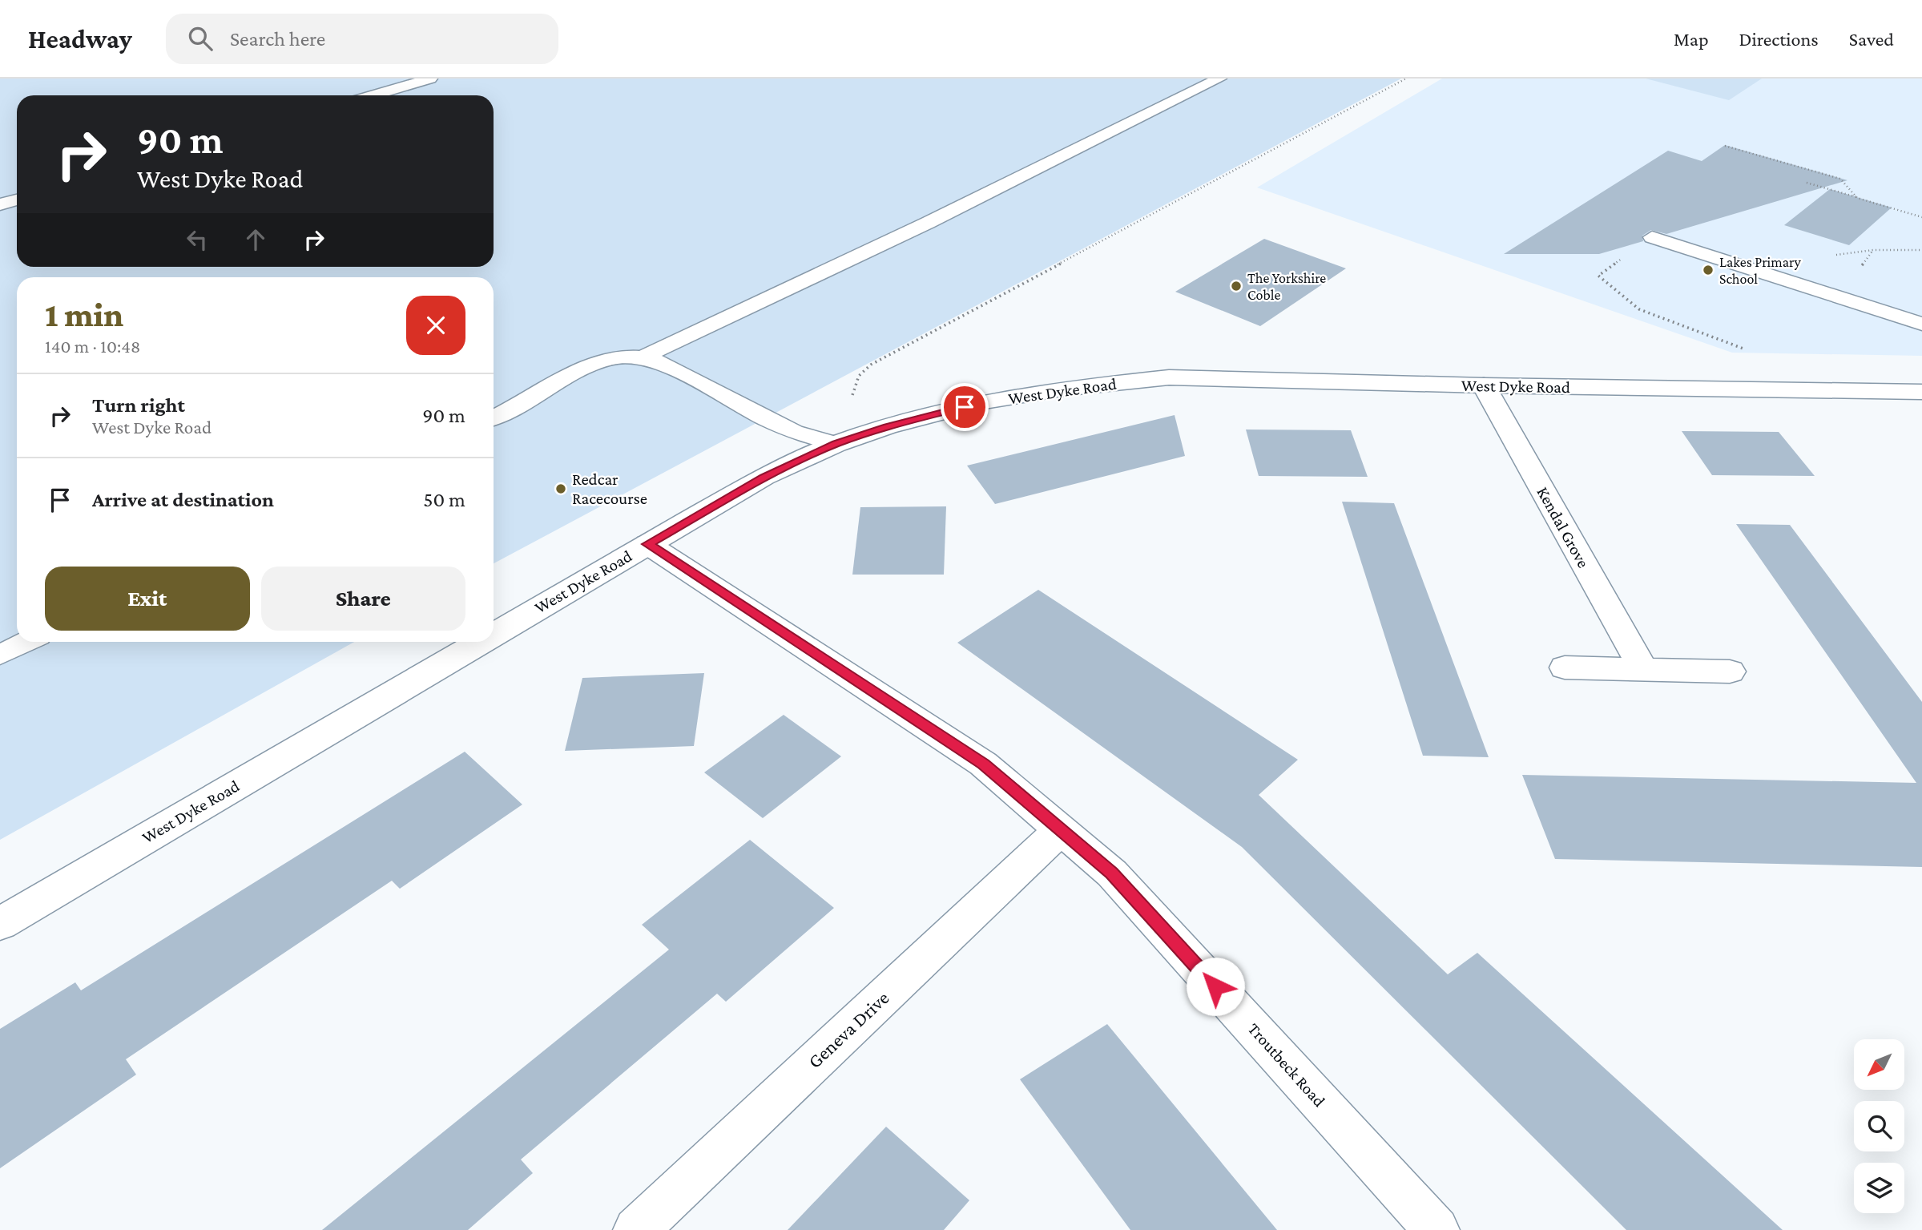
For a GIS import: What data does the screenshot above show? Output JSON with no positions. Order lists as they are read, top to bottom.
{
  "streets": {
    "street": [
      "West Dyke Road",
      "Kendal Grove",
      "Geneva Drive",
      "Troutbeck Road"
    ]
  },
  "crossings": [
    ["West Dyke Road", "Kendal Grove"],
    ["West Dyke Road", "Troutbeck Road"],
    ["Geneva Drive", "Troutbeck Road"]
  ],
  "places": ["Lakes Primary School", "The Yorkshire Coble", "Redcar Racecourse"],
  "north": "bottom left",
  "page": {
    "header": "Headway",
    "search": "Search here",
    "nav": ["Map", "Directions", "Saved"],
    "turn": ["90 m", "West Dyke Road"],
    "heading": ["1 min", "140 m · 10:48"],
    "list": [
      {
        "name": "Turn right",
        "note": "West Dyke Road",
        "value": "90 m"
      },
      {
        "name": "Arrive at destination",
        "value": "50 m"
      }
    ],
    "buttons": ["Exit", "Share"]
  }
}
